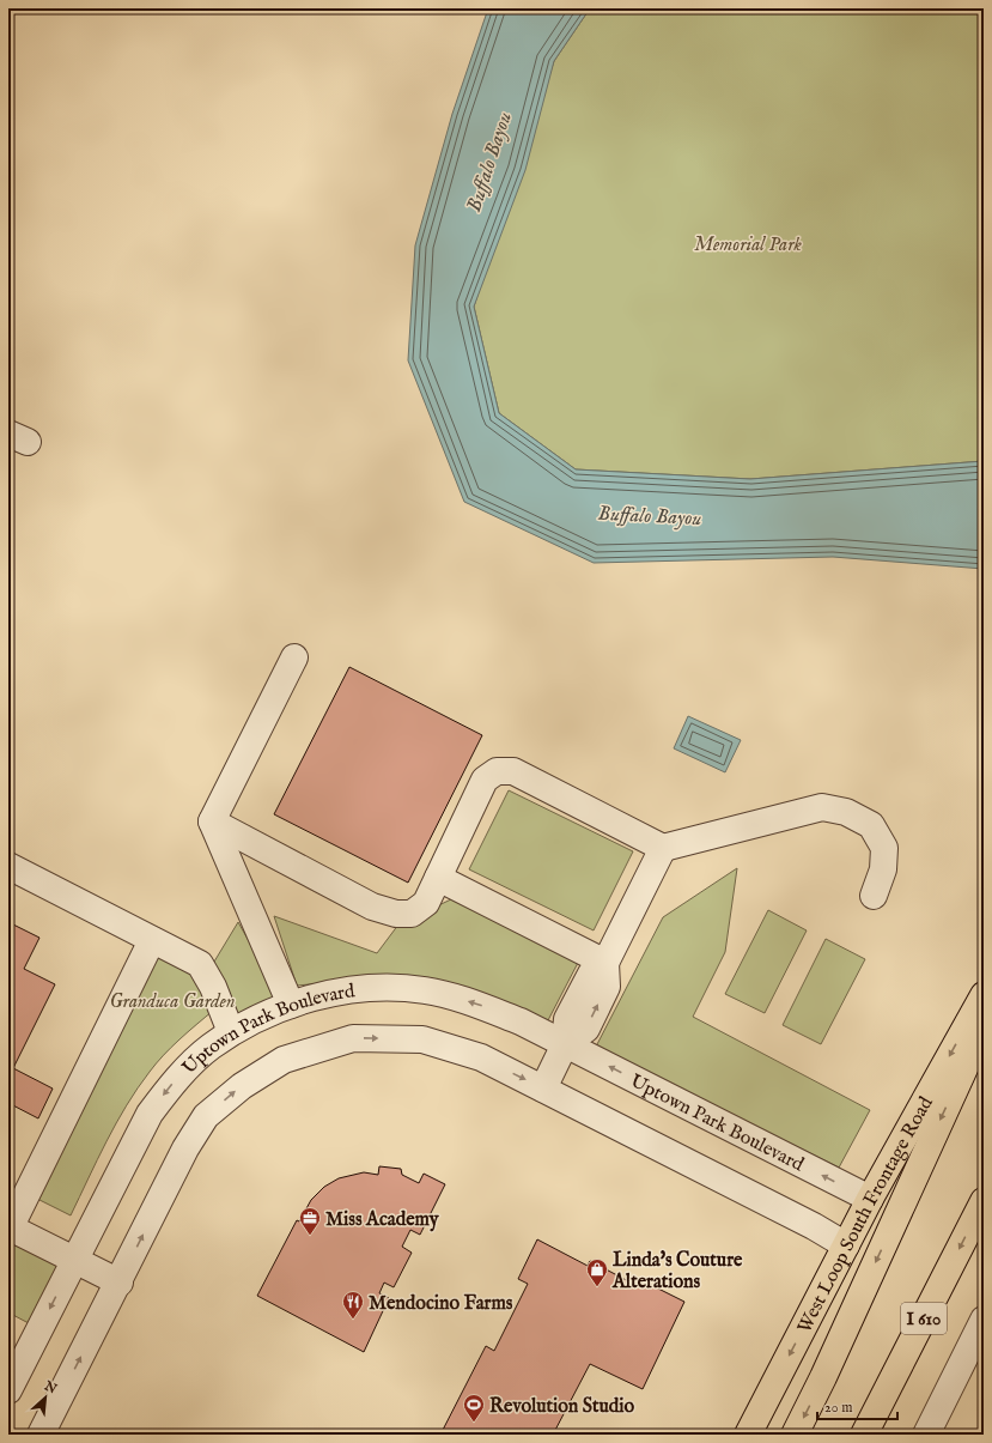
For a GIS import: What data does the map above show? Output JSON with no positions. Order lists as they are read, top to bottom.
{
  "streets": {
    "main road": ["West Loop South Frontage Road", "I 610"],
    "street": ["Uptown Park Boulevard"]
  },
  "crossings": [
    ["Uptown Park Boulevard", "West Loop South Frontage Road"]
  ],
  "water": ["Buffalo Bayou"],
  "parks": ["Memorial Park", "Granduca Garden"],
  "places": {
    "office": ["Miss Academy"],
    "shop": ["Linda's Couture Alterations"],
    "restaurant": ["Mendocino Farms"],
    "sports": ["Revolution Studio"]
  },
  "scale_bar": "20 m",
  "north": "top right"
}
